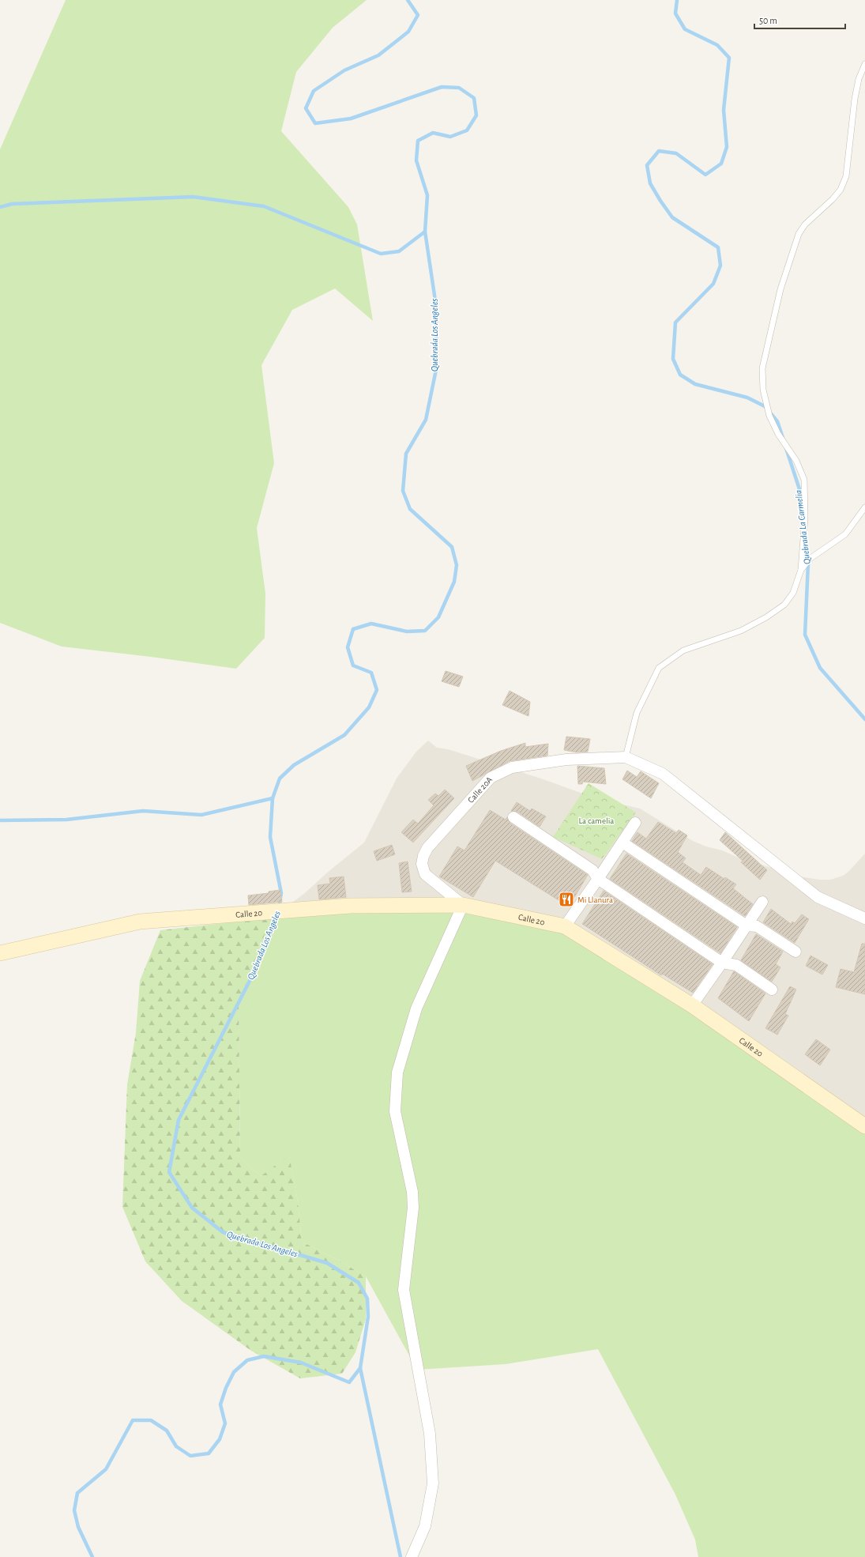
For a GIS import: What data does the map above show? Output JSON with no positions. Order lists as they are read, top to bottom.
{
  "streets": {
    "main road": ["Calle 20"],
    "street": ["Calle 20A"]
  },
  "crossings": [
    ["Calle 20A", "Calle 20"]
  ],
  "water": ["Quebrada Los Angeles", "Quebrada La Carmelia"],
  "parks": ["La camelia"],
  "places": {
    "restaurant": ["Mi Llanura"]
  },
  "scale_bar": "50 m"
}
